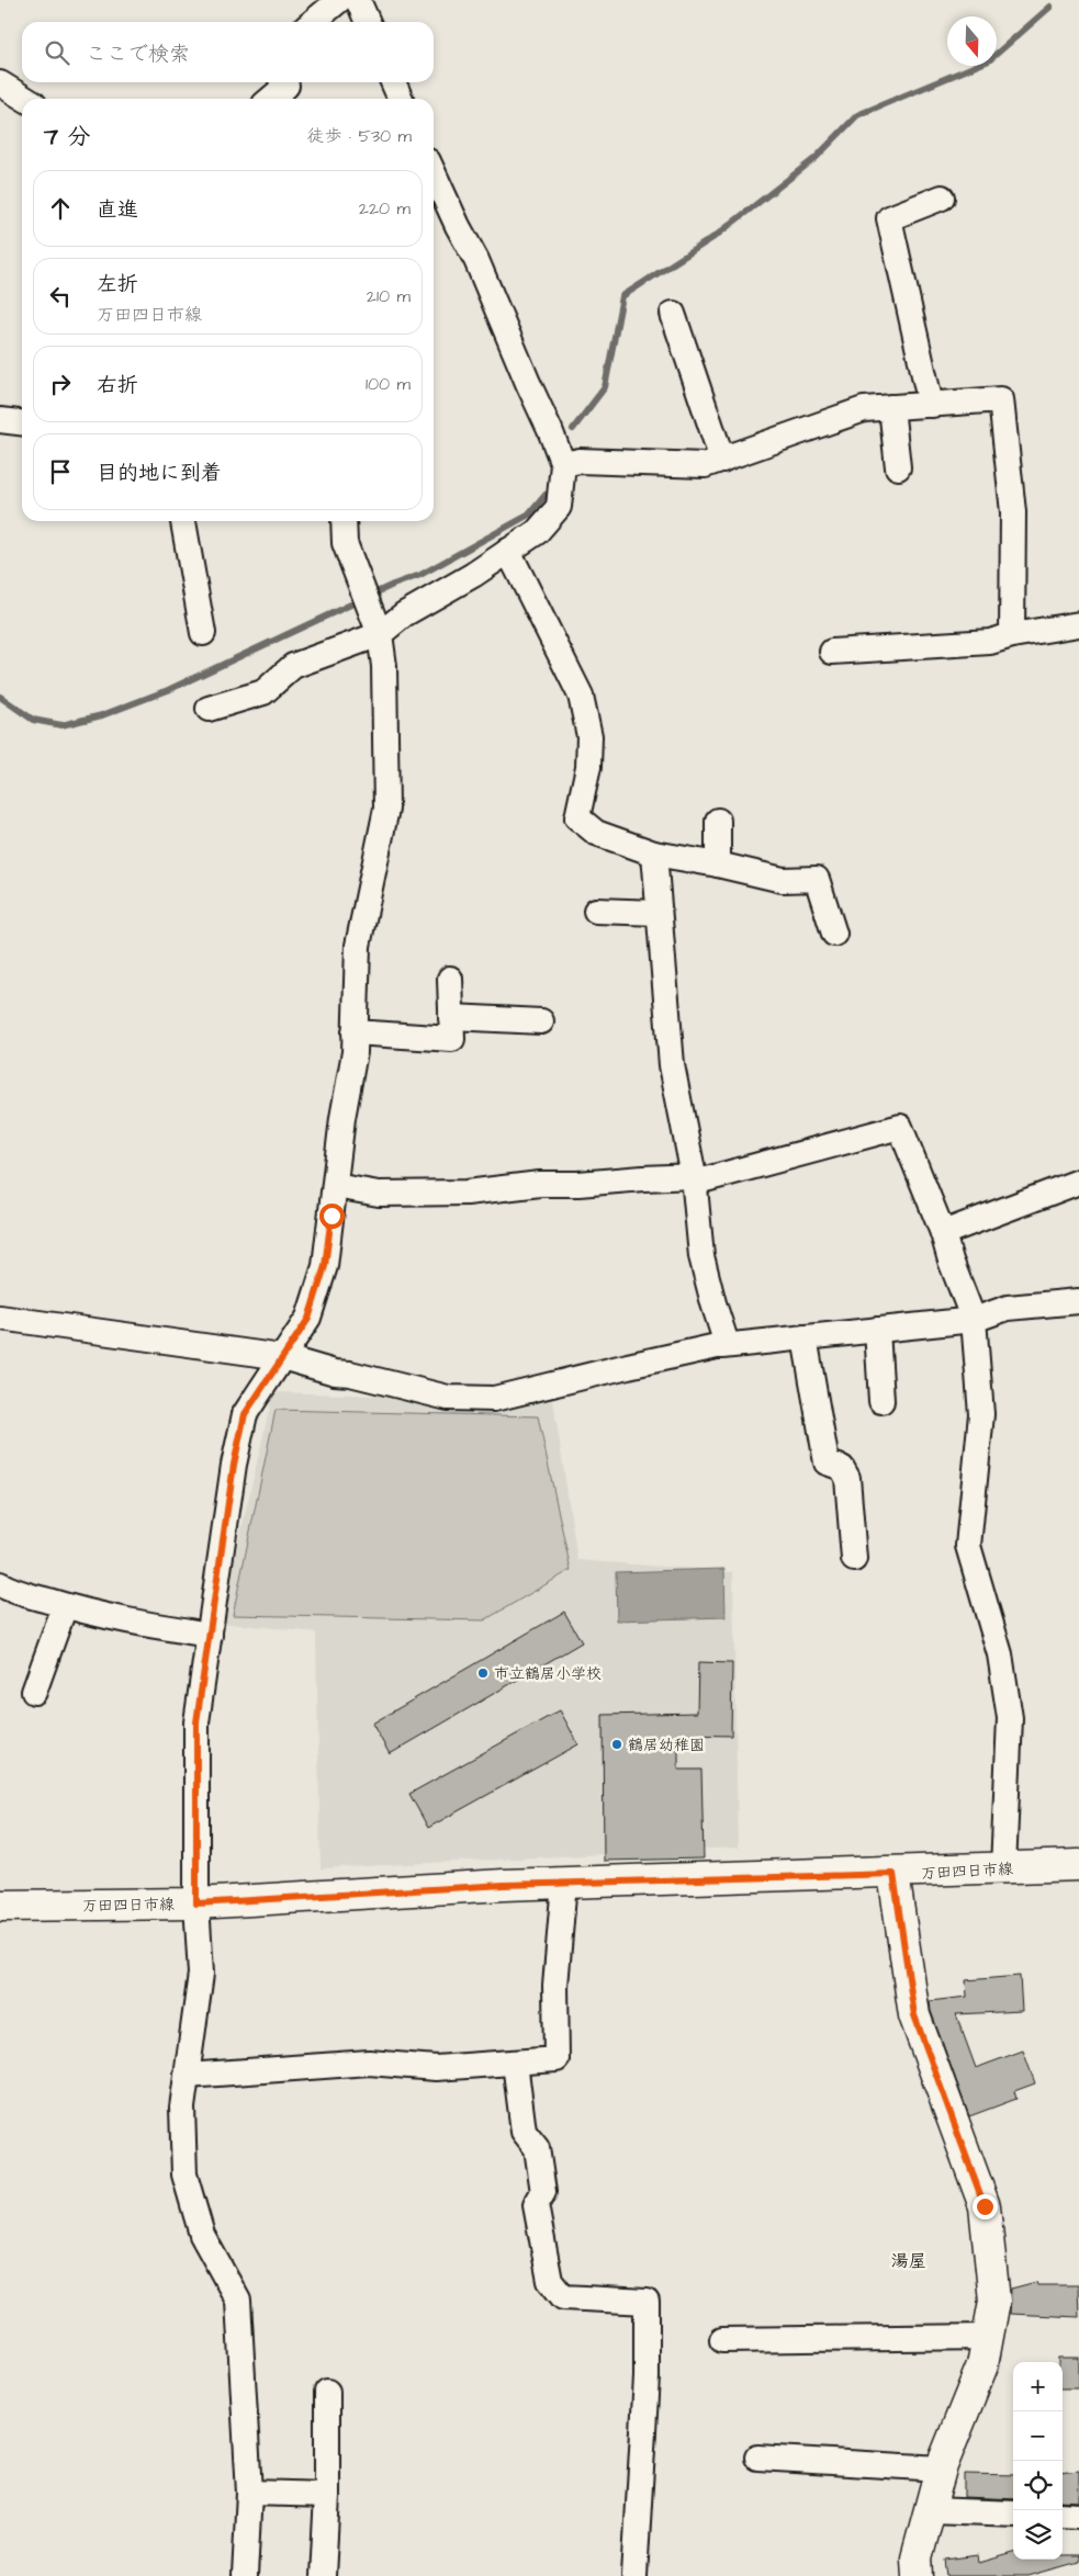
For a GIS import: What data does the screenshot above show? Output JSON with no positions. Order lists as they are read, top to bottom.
{
  "streets": {
    "main road": ["万田四日市線"]
  },
  "districts": ["湯屋"],
  "places": ["市立鶴居小学校", "鶴居幼稚園"],
  "north": "bottom",
  "page": {
    "search": "ここで検索",
    "heading": ["7 分", "徒歩 · 530 m"],
    "list": [
      ["直進", "220 m"],
      ["左折", "万田四日市線", "210 m"],
      ["右折", "100 m"],
      "目的地に到着"
    ],
    "map_buttons": ["+", "−"]
  }
}
